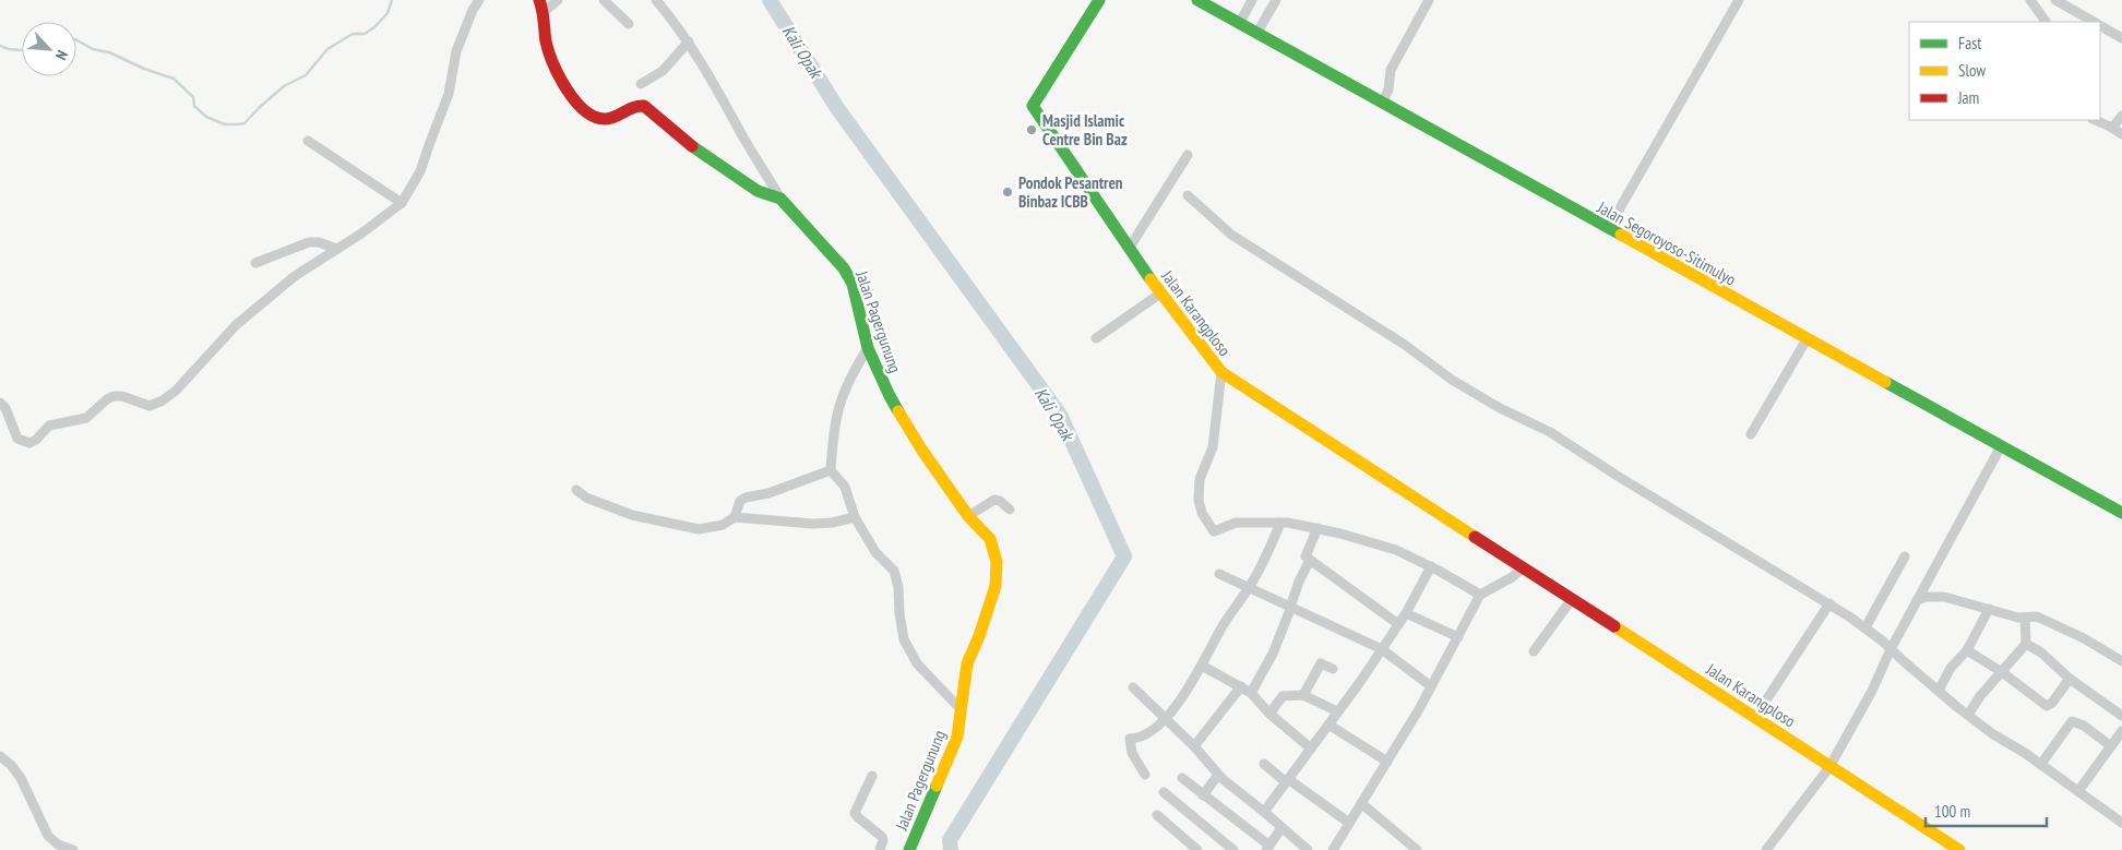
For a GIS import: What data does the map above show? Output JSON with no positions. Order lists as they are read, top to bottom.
{
  "streets": {
    "street": ["Jalan Segoroyoso-Sitimulyo", "Jalan Karangploso", "Jalan Pagergunung"]
  },
  "water": ["Kali Opak"],
  "places": ["Masjid Islamic Centre Bin Baz", "Pondok Pesantren Binbaz ICBB"],
  "legend": ["Fast", "Slow", "Jam"],
  "scale_bar": "100 m",
  "north": "bottom right"
}
